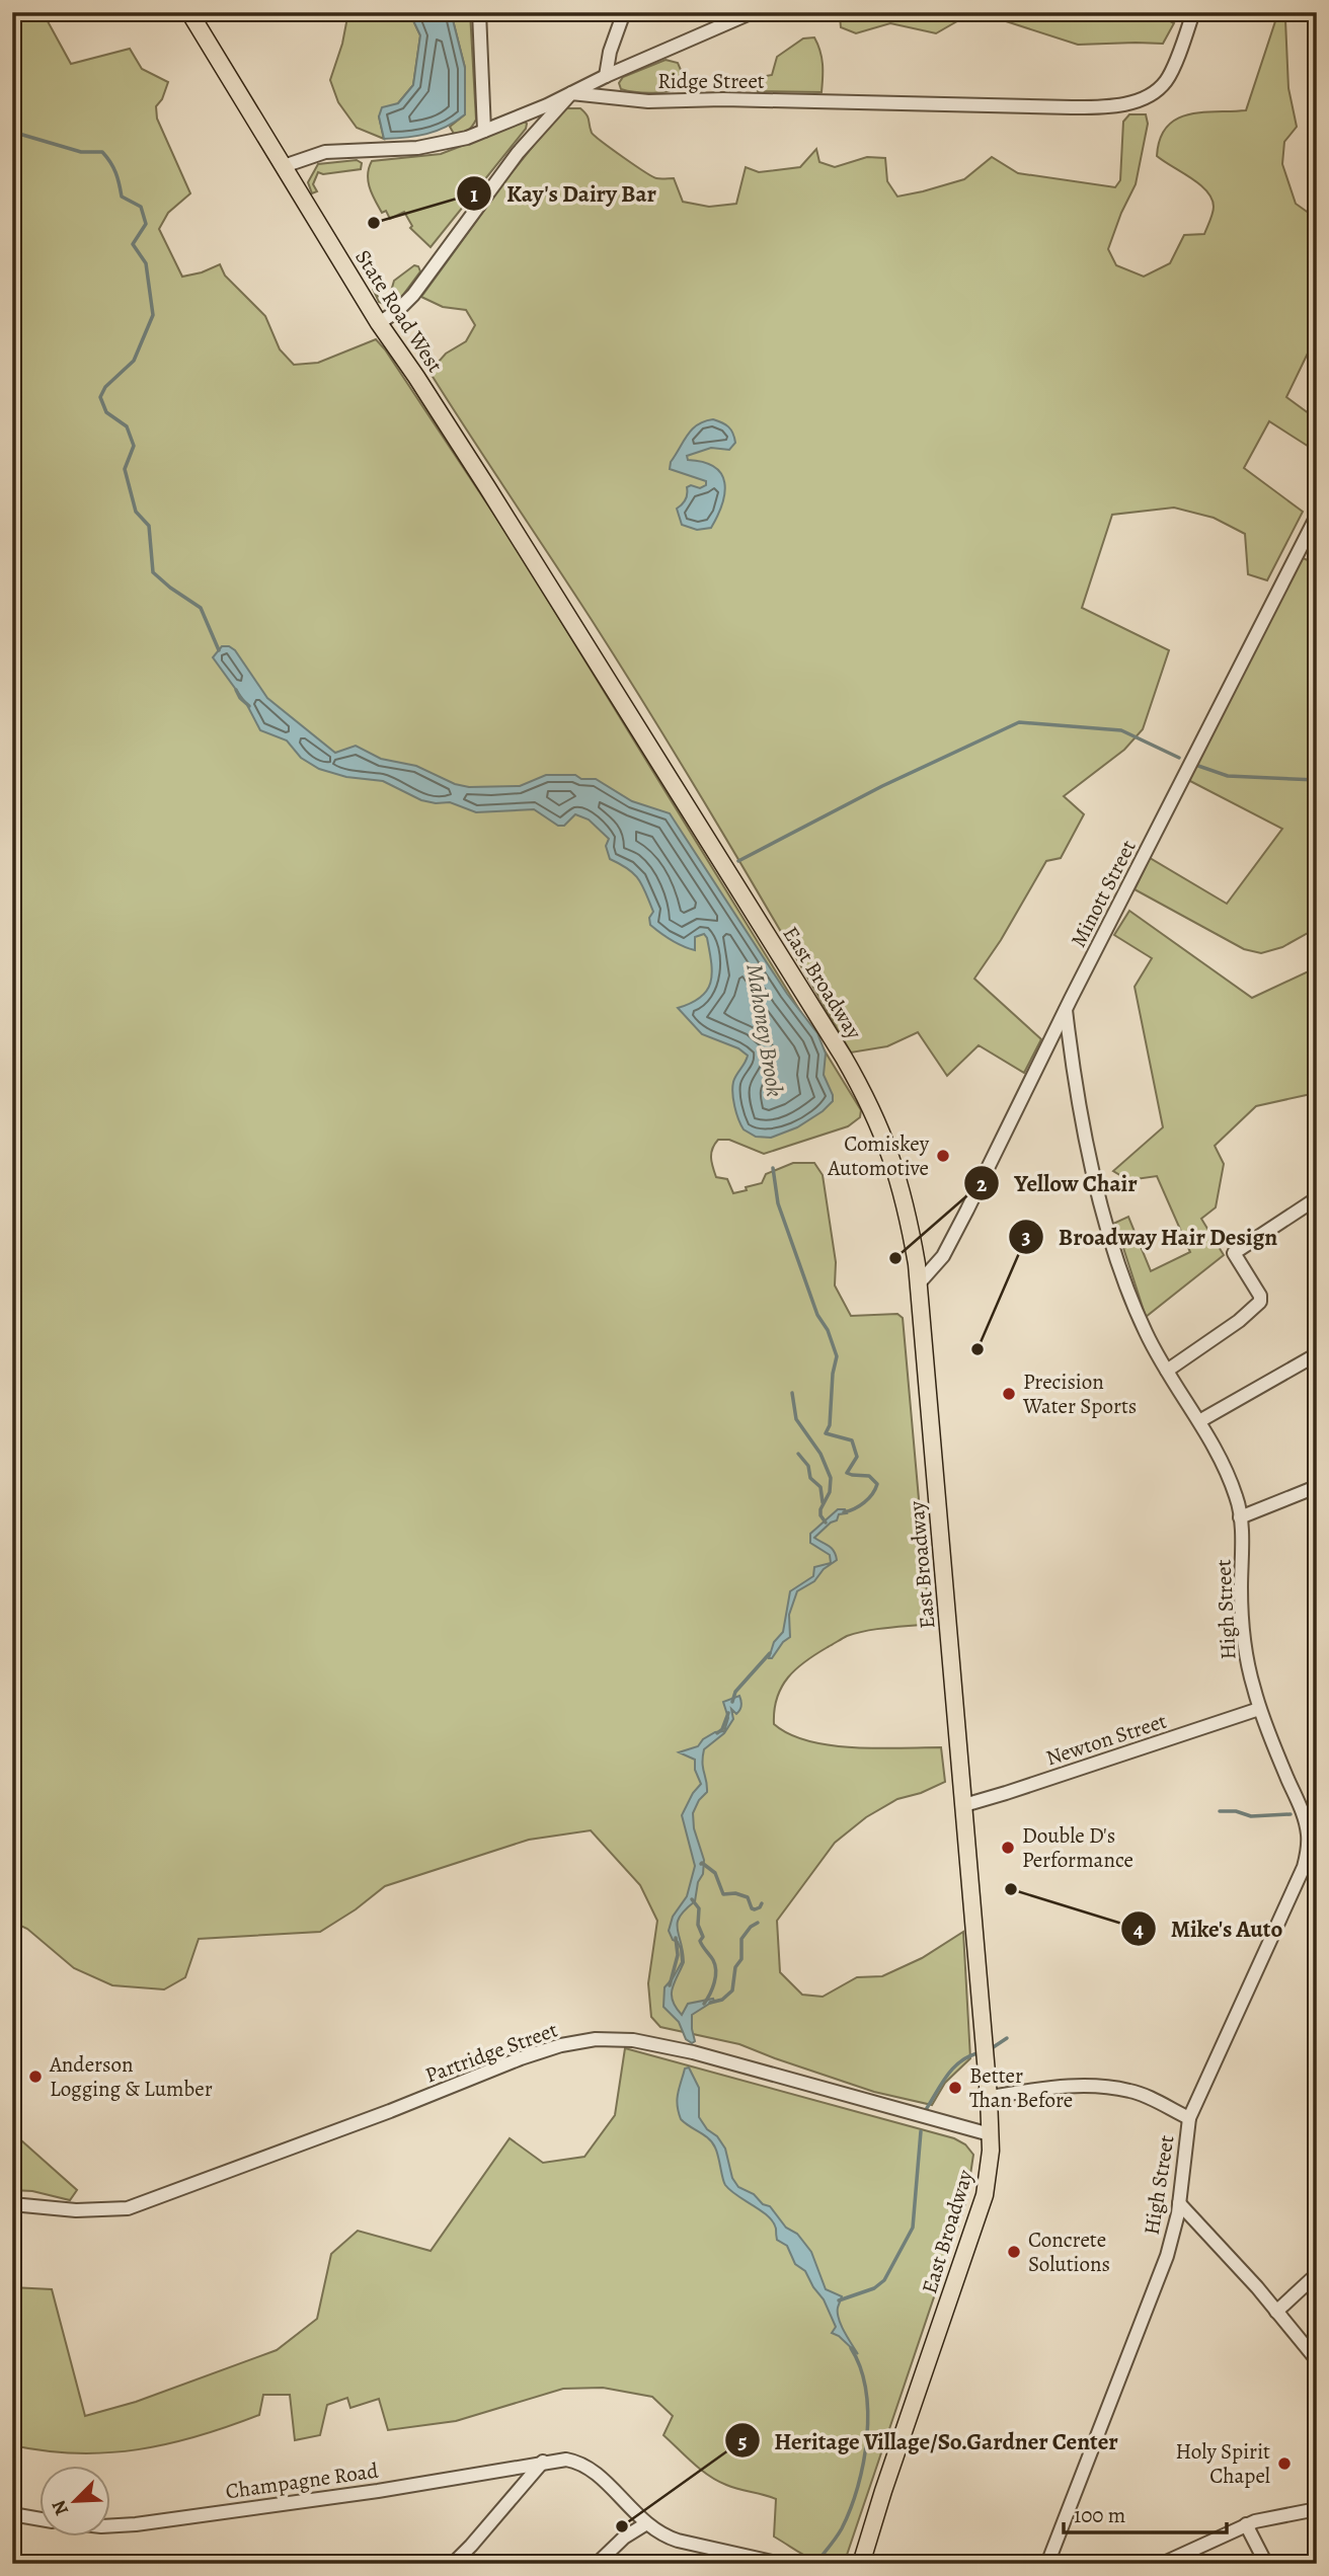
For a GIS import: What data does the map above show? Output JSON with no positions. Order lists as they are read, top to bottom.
{
  "streets": {
    "main road": ["State Road West", "East Broadway"],
    "street": [
      "Ridge Street",
      "Minott Street",
      "High Street",
      "Newton Street",
      "Partridge Street",
      "Champagne Road"
    ]
  },
  "crossings": [
    ["State Road West", "East Broadway"],
    ["Minott Street", "East Broadway"],
    ["Minott Street", "High Street"],
    ["East Broadway", "Newton Street"],
    ["East Broadway", "Partridge Street"],
    ["High Street", "Newton Street"]
  ],
  "water": ["Mahoney Brook"],
  "places": [
    "Kay's Dairy Bar",
    "Comiskey Automotive",
    "Yellow Chair",
    "Broadway Hair Design",
    "Precision Water Sports",
    "Double D's Performance",
    "Mike's Auto",
    "Anderson Logging & Lumber",
    "Better Than Before",
    "Concrete Solutions",
    "Holy Spirit Chapel",
    "Heritage Village/So.Gardner Center"
  ],
  "scale_bar": "100 m",
  "north": "bottom left"
}
